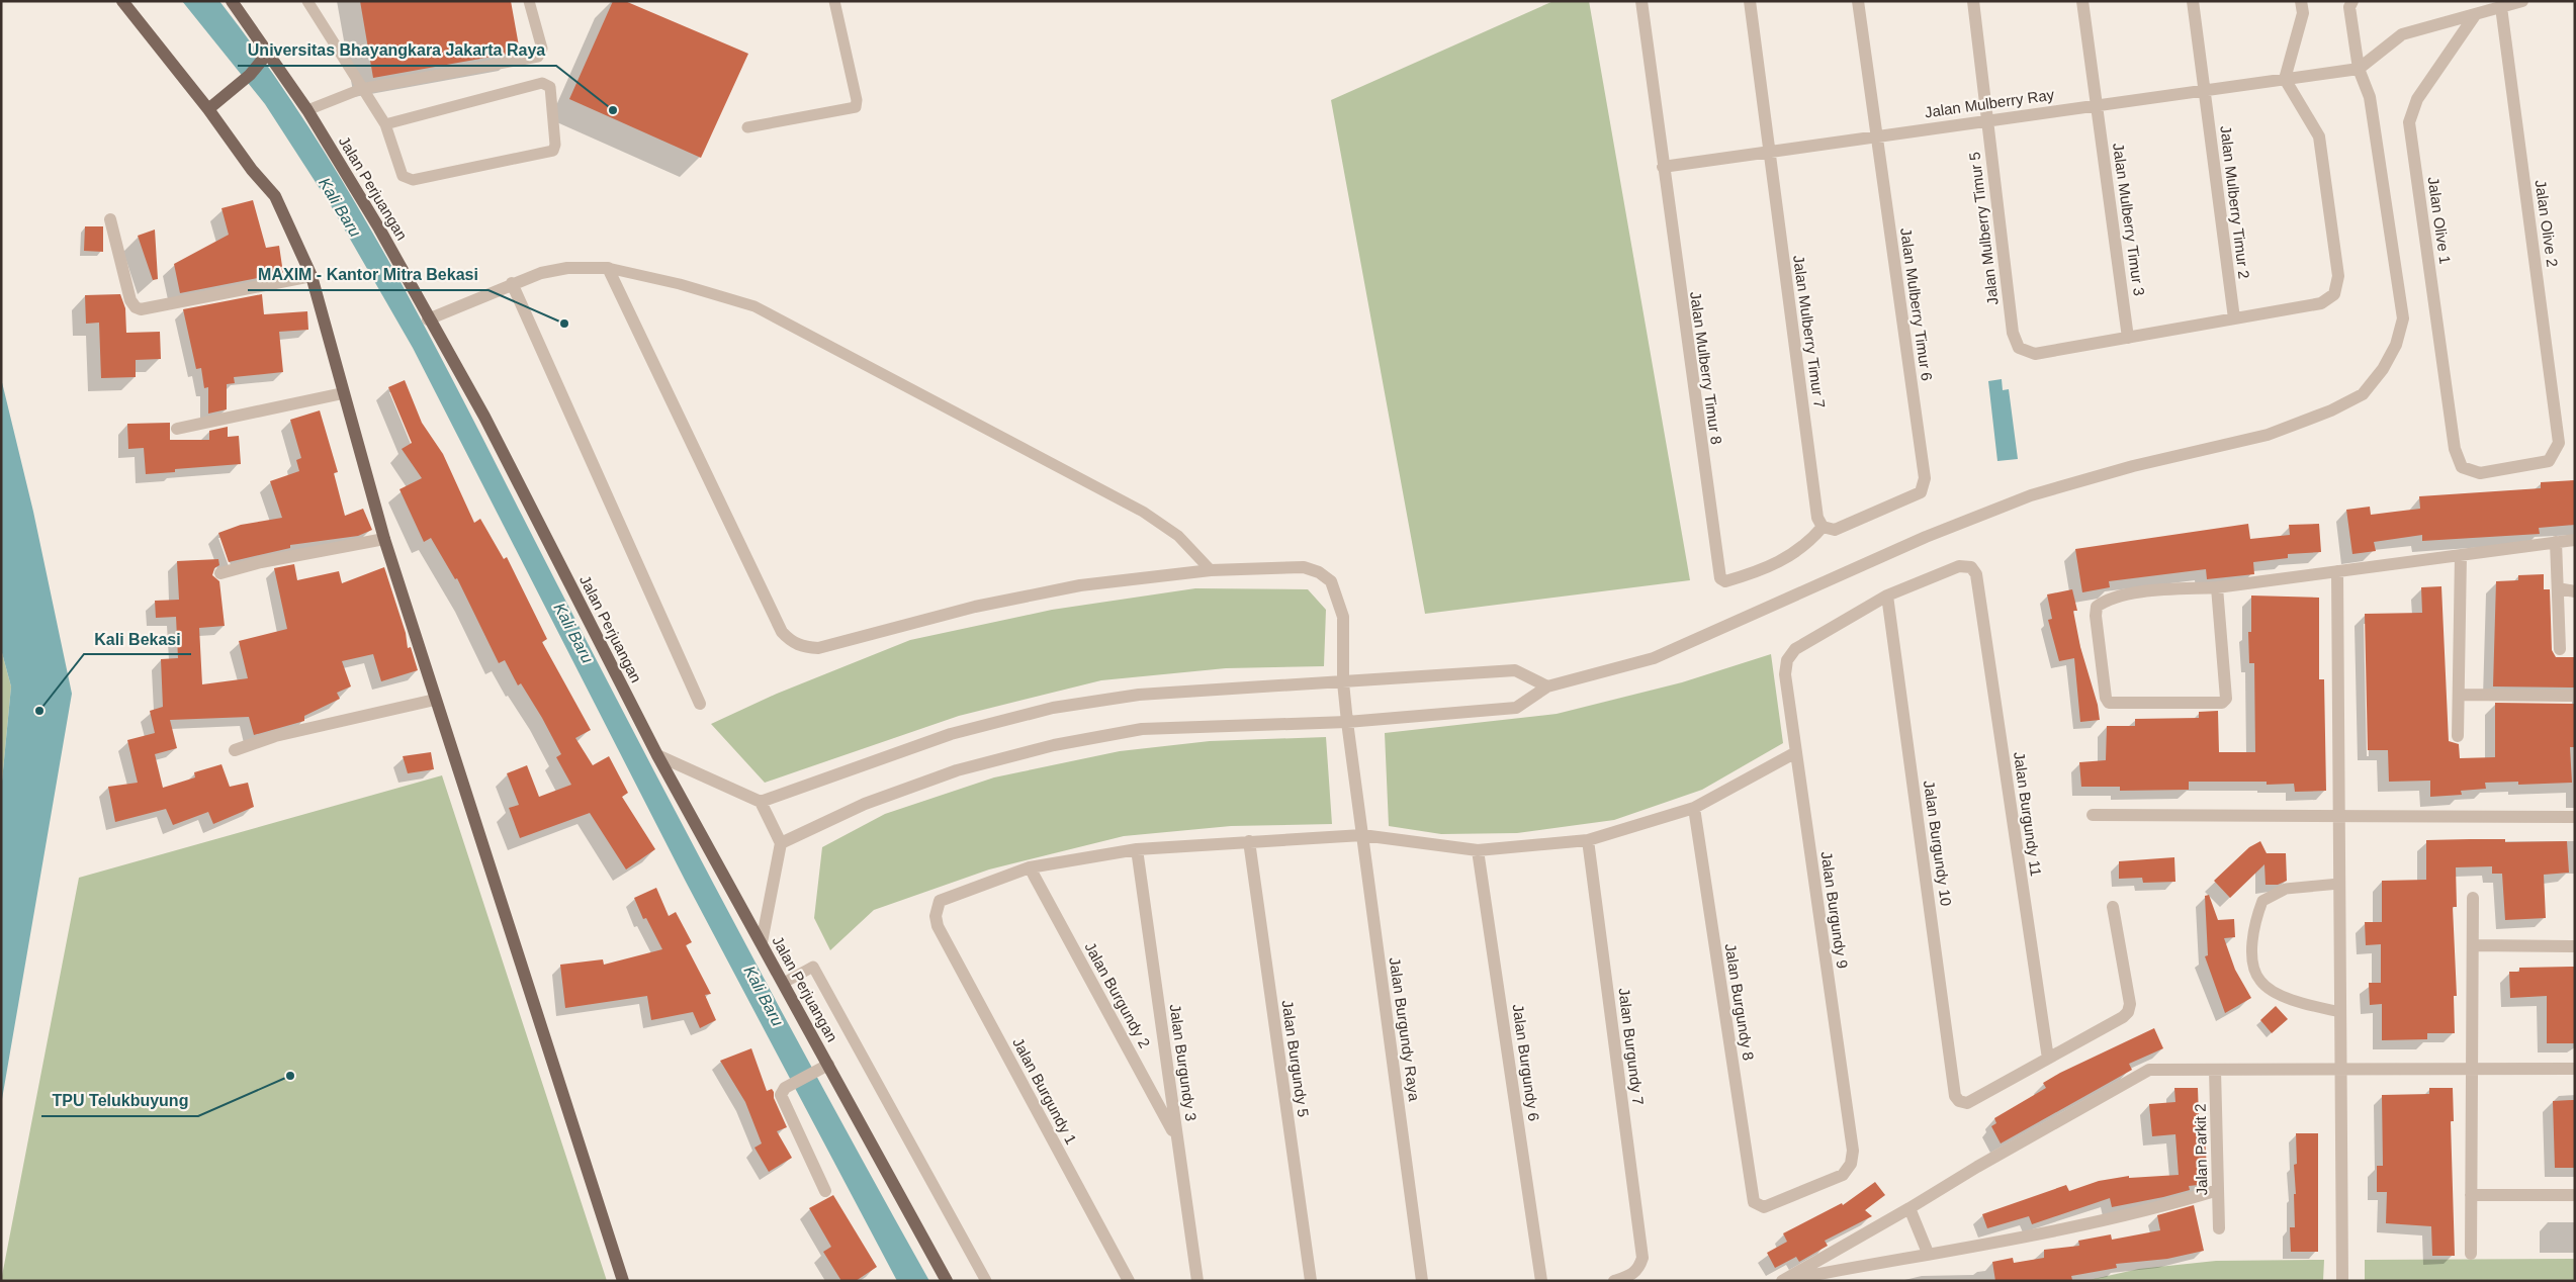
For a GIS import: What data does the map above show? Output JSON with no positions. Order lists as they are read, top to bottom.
{
  "streets": {
    "main road": ["Jalan Perjuangan"],
    "street": [
      "Jalan Mulberry Ray",
      "Jalan Mulberry Timur 2",
      "Jalan Mulberry Timur 3",
      "Jalan Olive 1",
      "Jalan Olive 2",
      "Jalan Mulberry Timur 5",
      "Jalan Mulberry Timur 6",
      "Jalan Mulberry Timur 7",
      "Jalan Mulberry Timur 8",
      "Jalan Burgundy 11",
      "Jalan Burgundy 10",
      "Jalan Burgundy 9",
      "Jalan Burgundy 2",
      "Jalan Burgundy 8",
      "Jalan Burgundy Raya",
      "Jalan Burgundy 7",
      "Jalan Burgundy 5",
      "Jalan Burgundy 3",
      "Jalan Burgundy 6",
      "Jalan Burgundy 1",
      "Jalan Parkit 2"
    ]
  },
  "crossings": [
    ["Jalan Mulberry Ray", "Jalan Mulberry Timur 2"],
    ["Jalan Mulberry Ray", "Jalan Mulberry Timur 3"],
    ["Jalan Mulberry Ray", "Jalan Mulberry Timur 5"],
    ["Jalan Mulberry Ray", "Jalan Mulberry Timur 6"],
    ["Jalan Mulberry Ray", "Jalan Mulberry Timur 7"],
    ["Jalan Mulberry Ray", "Jalan Mulberry Timur 8"],
    ["Jalan Mulberry Timur 3", "Jalan Mulberry Timur 5"],
    ["Jalan Olive 1", "Jalan Olive 2"],
    ["Jalan Mulberry Timur 6", "Jalan Mulberry Timur 7"],
    ["Jalan Mulberry Timur 6", "Jalan Mulberry Timur 8"],
    ["Jalan Mulberry Timur 7", "Jalan Mulberry Timur 8"],
    ["Jalan Burgundy 11", "Jalan Burgundy 10"],
    ["Jalan Burgundy 11", "Jalan Burgundy 9"],
    ["Jalan Burgundy 10", "Jalan Burgundy 9"],
    ["Jalan Burgundy 9", "Jalan Burgundy 8"],
    ["Jalan Burgundy 2", "Jalan Burgundy 3"],
    ["Jalan Burgundy 2", "Jalan Burgundy 1"]
  ],
  "water": ["Kali Baru"],
  "places": [
    "Universitas Bhayangkara Jakarta Raya",
    "MAXIM - Kantor Mitra Bekasi",
    "Kali Bekasi",
    "TPU Telukbuyung"
  ]
}
